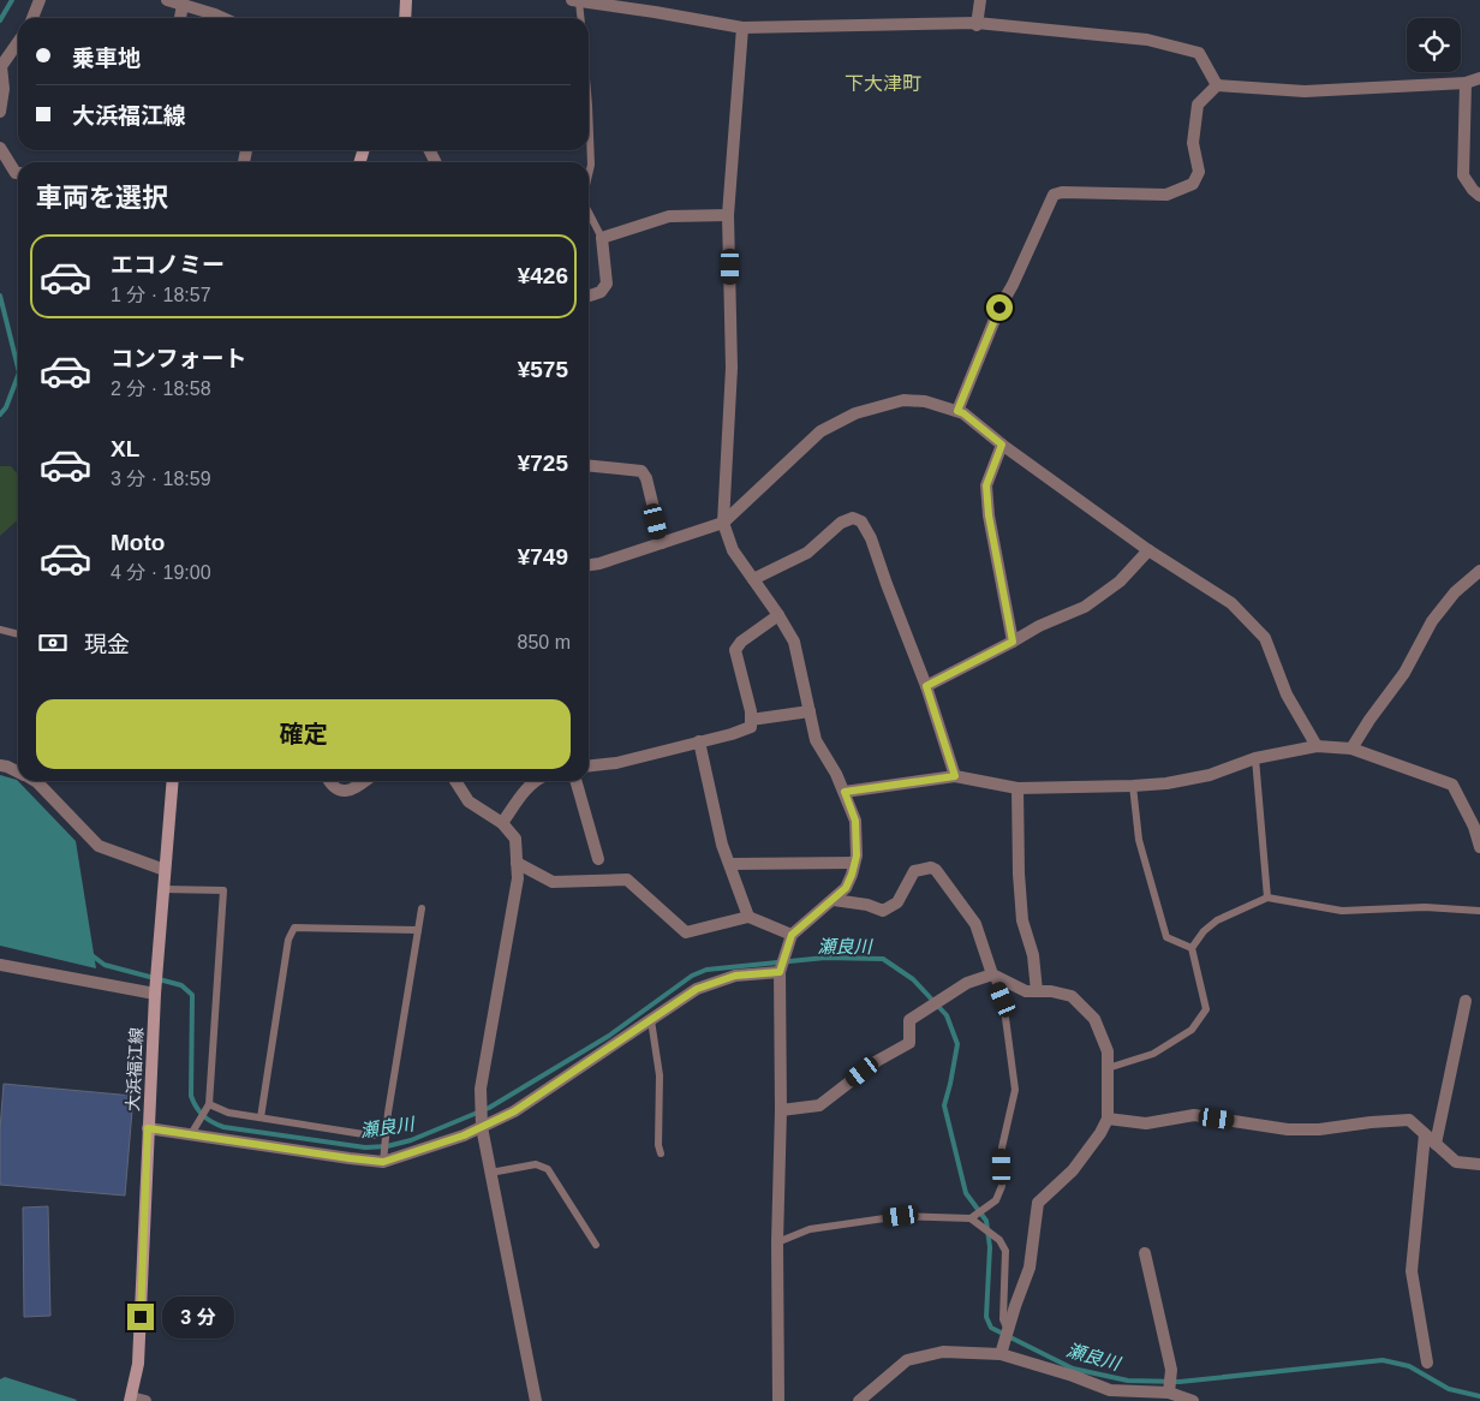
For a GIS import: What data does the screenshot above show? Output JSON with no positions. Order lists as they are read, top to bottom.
{
  "streets": {
    "main road": ["大浜福江線"]
  },
  "districts": ["下大津町"],
  "water": ["瀬良川"],
  "page": {
    "banner": ["乗車地", "大浜福江線"],
    "heading": "車両を選択",
    "list": [
      {
        "name": "エコノミー",
        "note": "1 分 · 18:57",
        "value": "¥426"
      },
      {
        "name": "コンフォート",
        "note": "2 分 · 18:58",
        "value": "¥575"
      },
      {
        "name": "XL",
        "note": "3 分 · 18:59",
        "value": "¥725"
      },
      {
        "name": "Moto",
        "note": "4 分 · 19:00",
        "value": "¥749"
      }
    ],
    "pay": ["現金", "850 m"],
    "buttons": "確定",
    "bubble": "3 分"
  }
}
